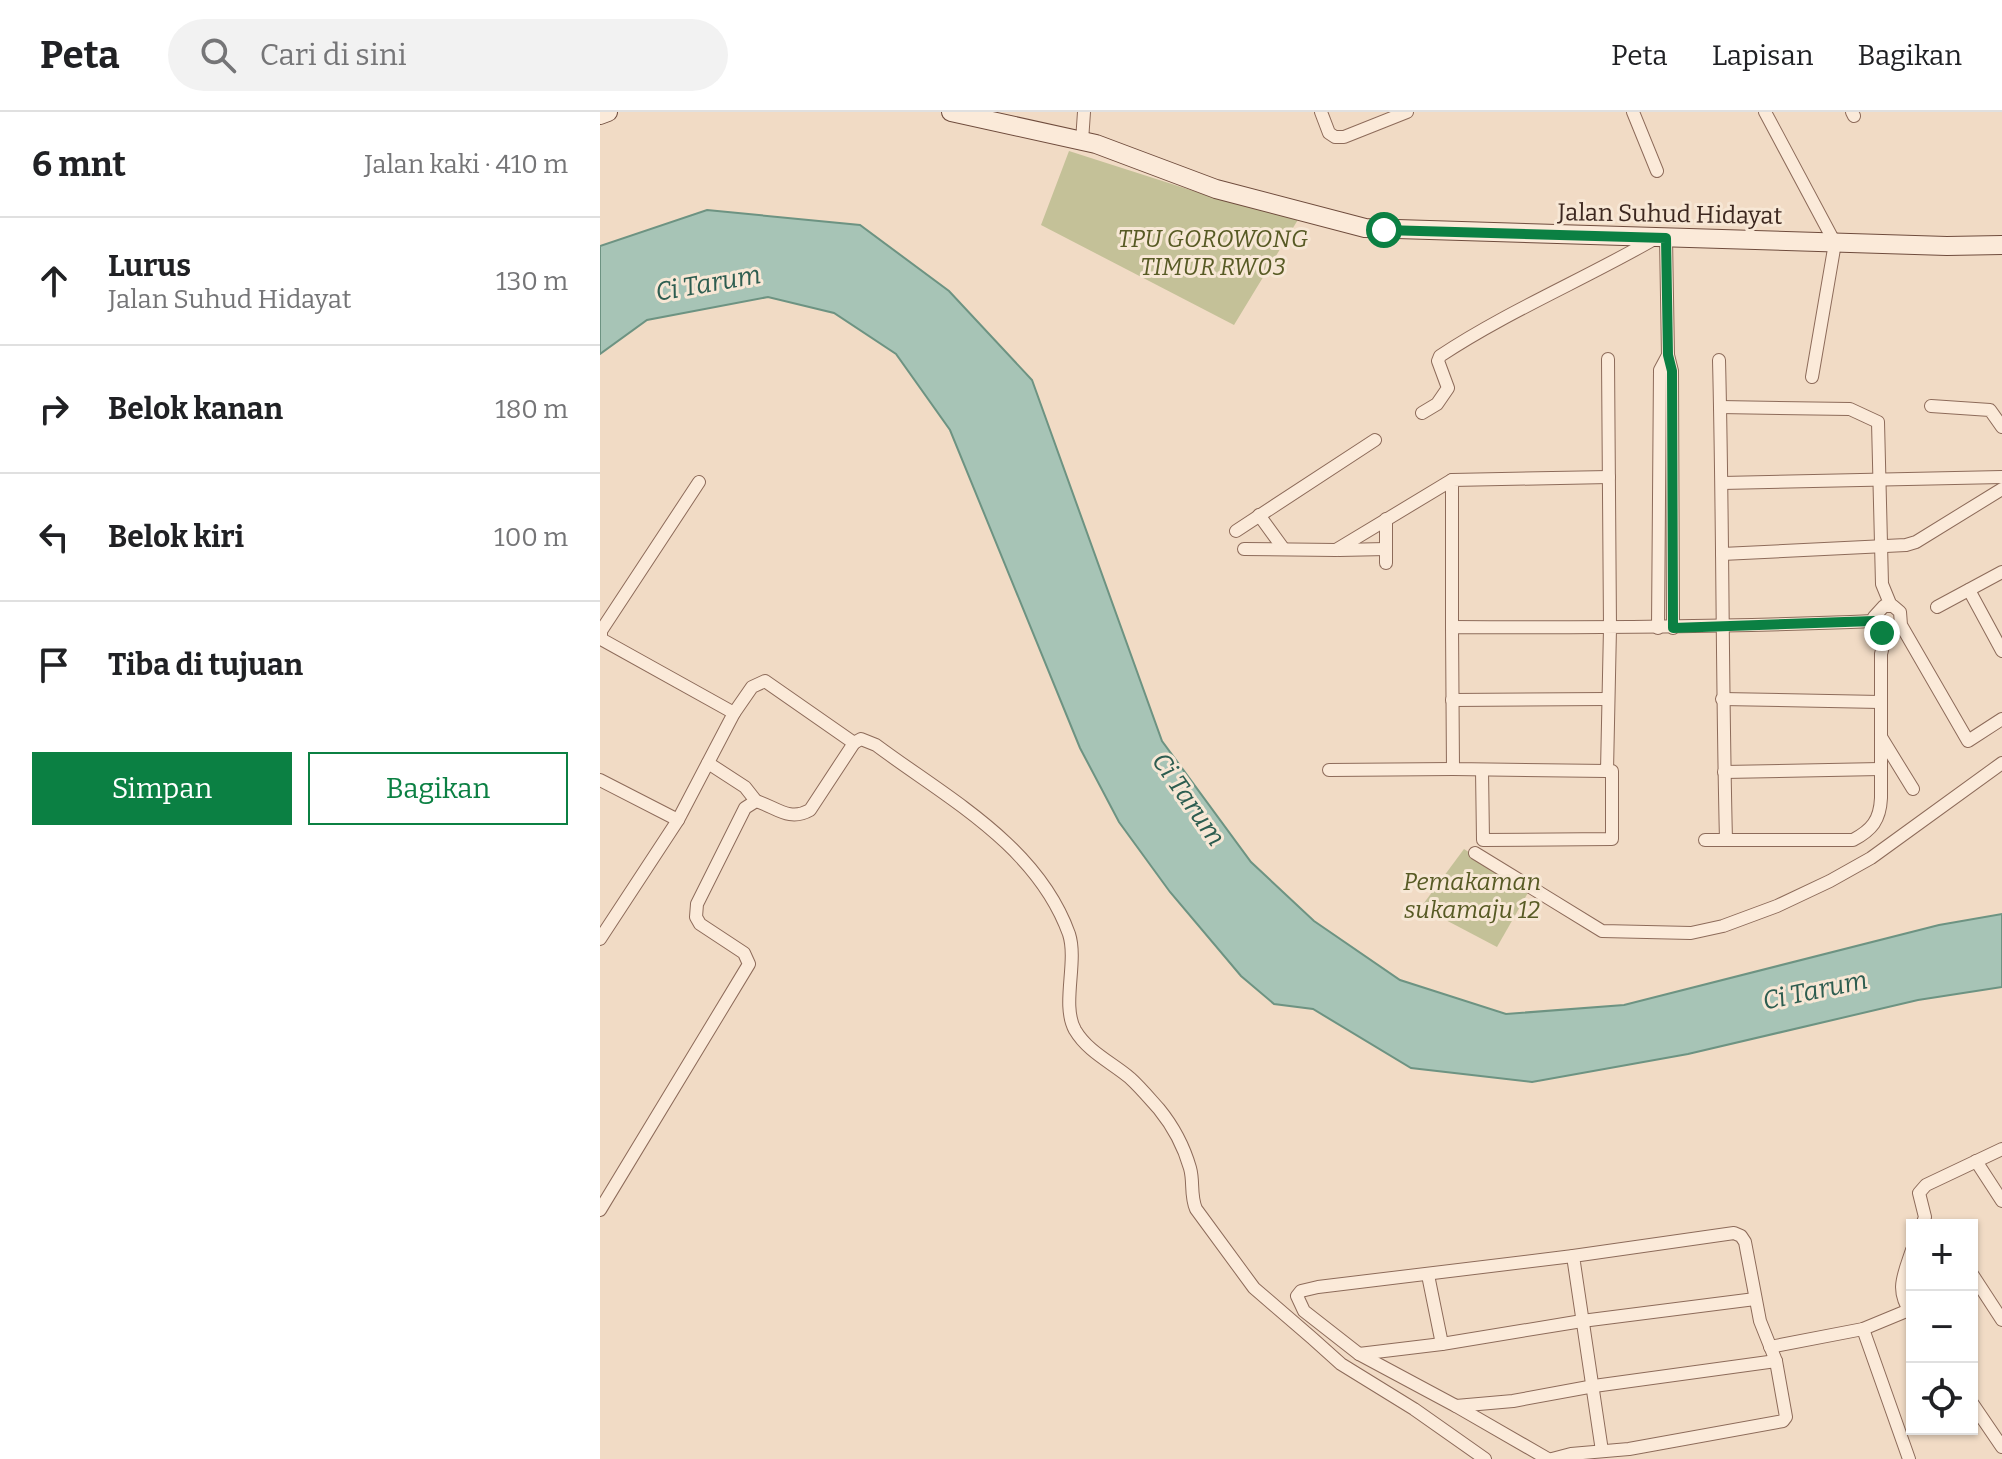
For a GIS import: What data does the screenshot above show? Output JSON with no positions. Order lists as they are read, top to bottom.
{
  "streets": {
    "street": ["Jalan Suhud Hidayat"]
  },
  "water": ["Ci Tarum"],
  "parks": ["TPU GOROWONG TIMUR RW03", "Pemakaman sukamaju 12"],
  "page": {
    "header": "Peta",
    "search": "Cari di sini",
    "nav": ["Peta", "Lapisan", "Bagikan"],
    "heading": ["6 mnt", "Jalan kaki · 410 m"],
    "list": [
      ["Lurus", "Jalan Suhud Hidayat", "130 m"],
      ["Belok kanan", "180 m"],
      ["Belok kiri", "100 m"],
      "Tiba di tujuan"
    ],
    "buttons": ["Simpan", "Bagikan"],
    "map_buttons": ["+", "−"]
  }
}
